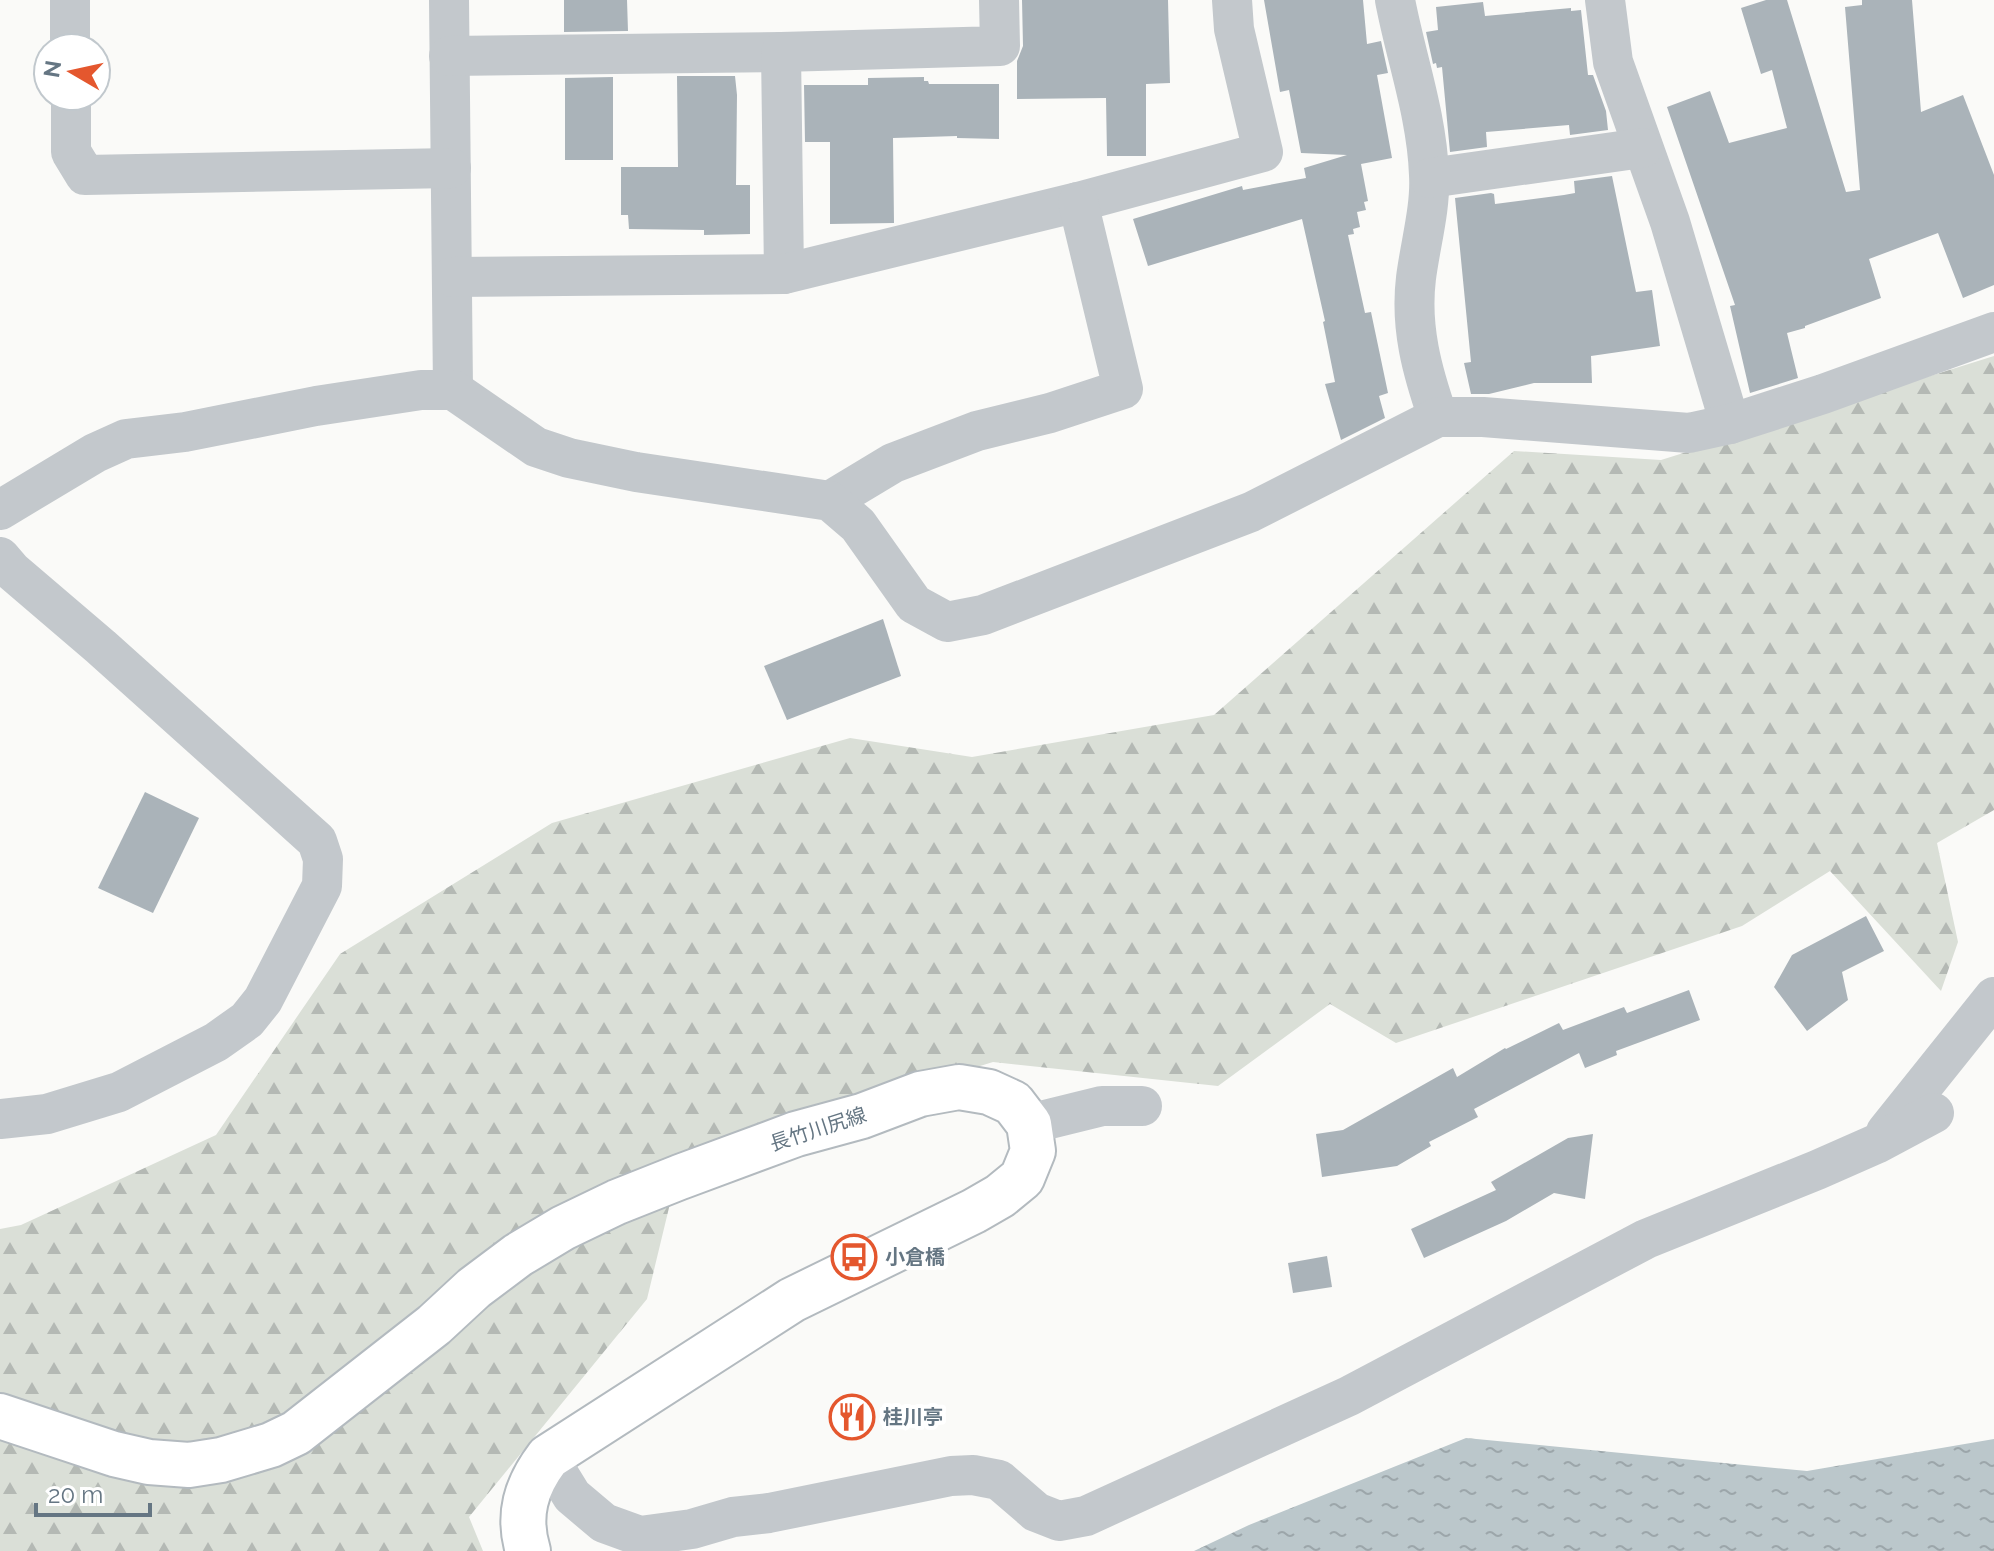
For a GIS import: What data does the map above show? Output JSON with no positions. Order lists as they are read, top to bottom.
{
  "streets": {
    "main road": ["長竹川尻線"]
  },
  "places": {
    "bus stop": ["小倉橋"],
    "restaurant": ["桂川亭"]
  },
  "scale_bar": "20 m",
  "north": "left"
}
